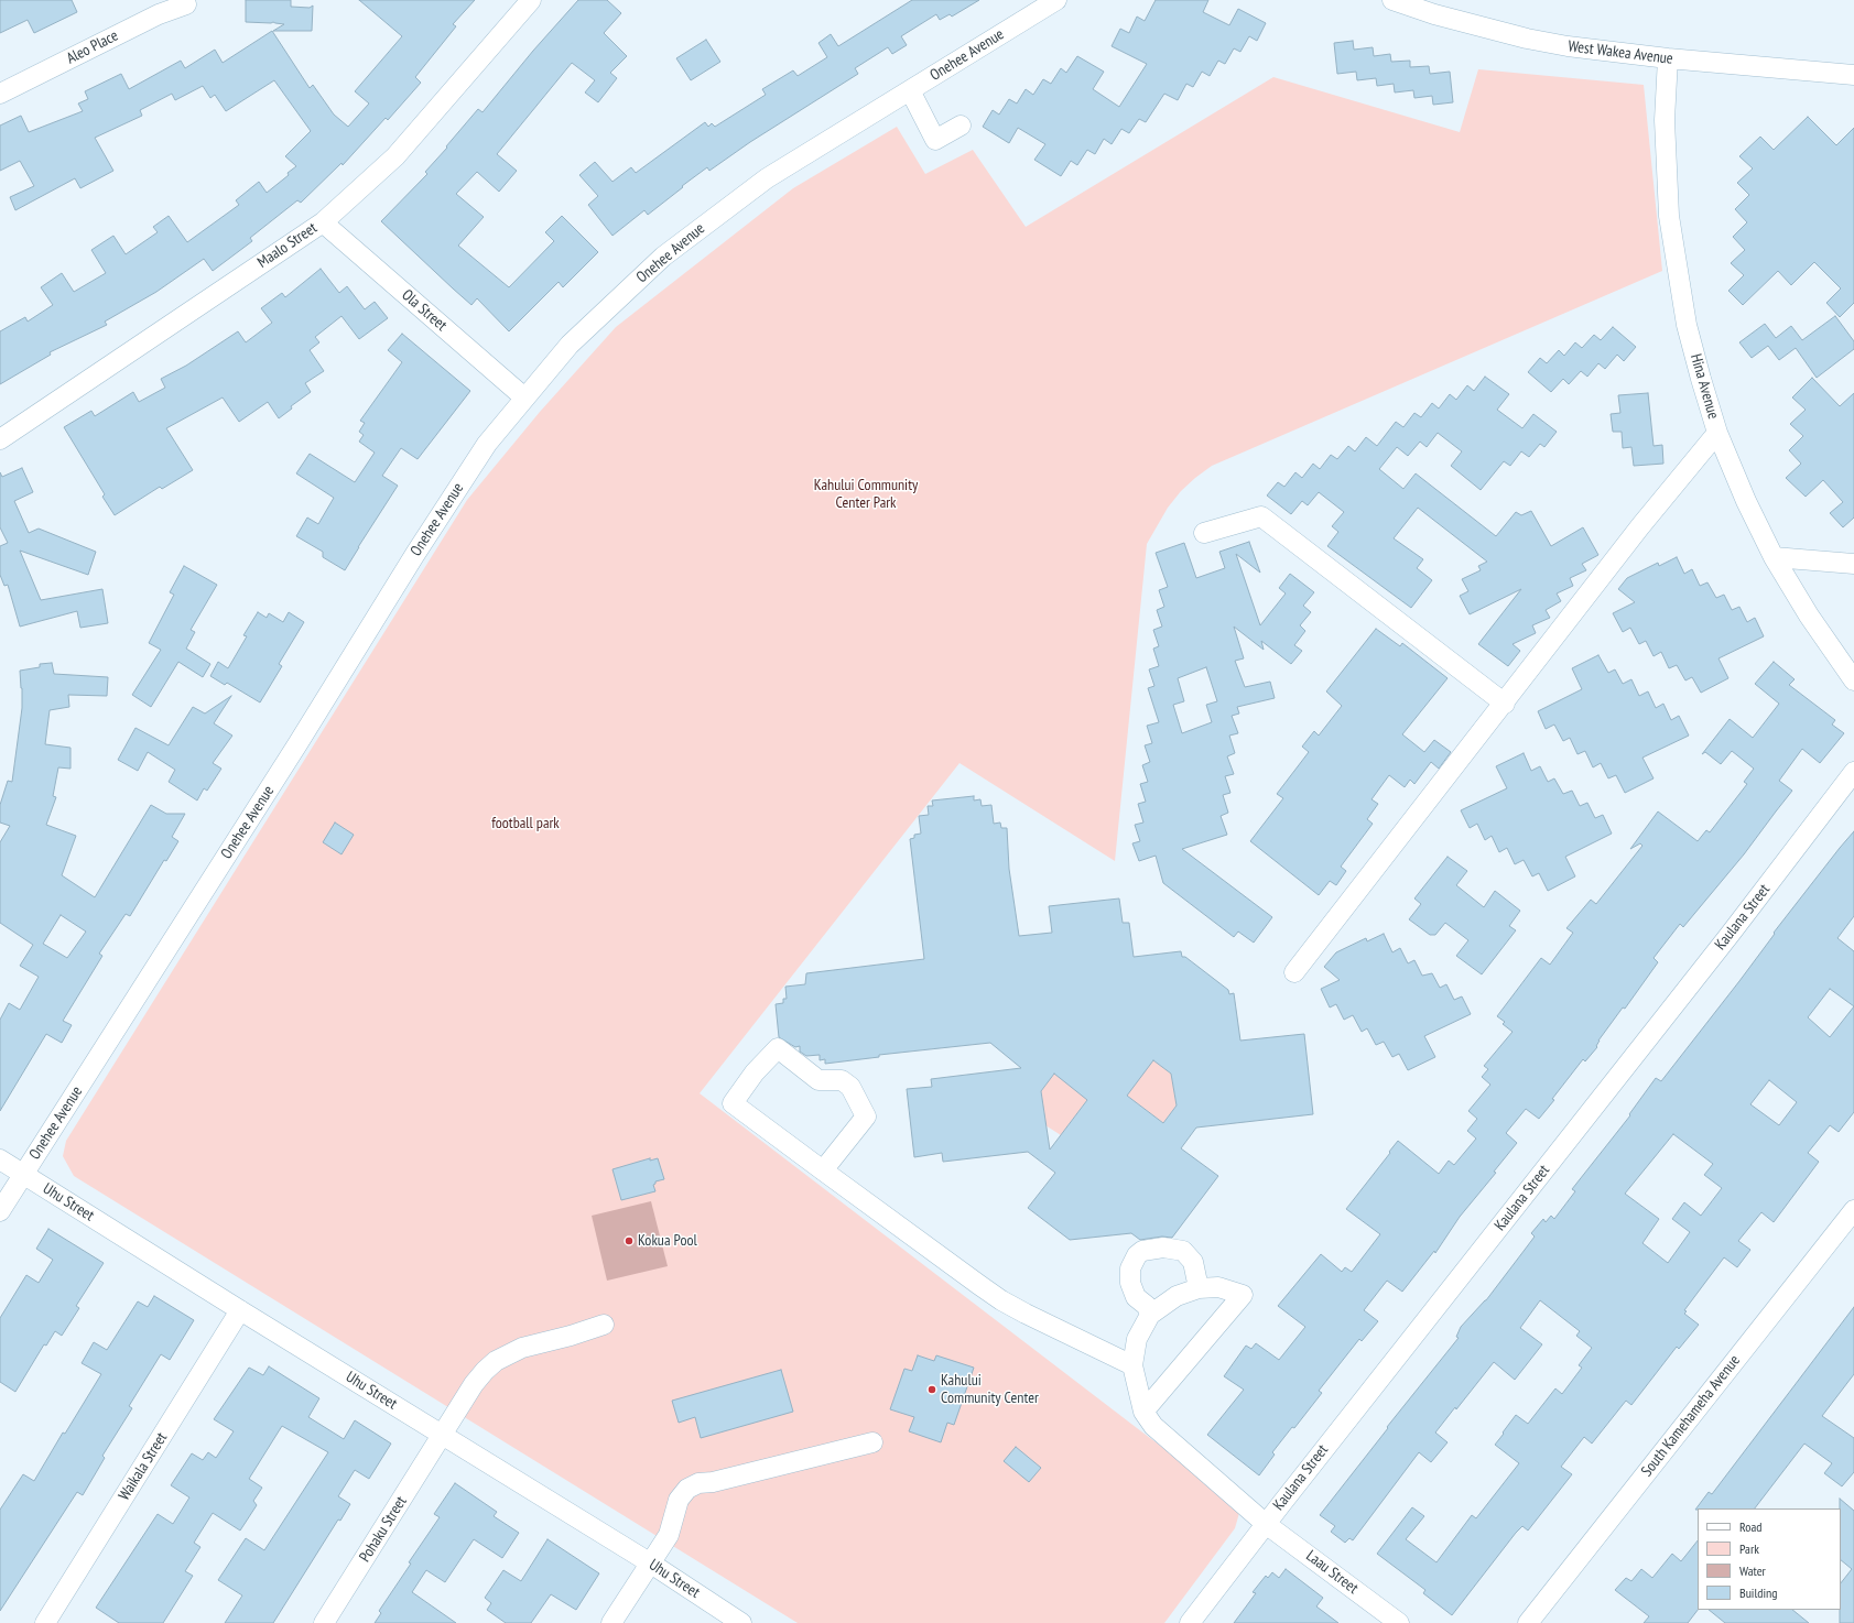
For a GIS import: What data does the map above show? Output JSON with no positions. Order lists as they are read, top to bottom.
{
  "streets": {
    "street": [
      "Aleo Place",
      "West Wakea Avenue",
      "Onehee Avenue",
      "Maalo Street",
      "Ola Street",
      "Hina Avenue",
      "Kaulana Street",
      "Uhu Street",
      "South Kamehameha Avenue",
      "Waikala Street",
      "Pohaku Street",
      "Laau Street"
    ]
  },
  "crossings": [
    ["West Wakea Avenue", "Hina Avenue"],
    ["Onehee Avenue", "Ola Street"],
    ["Onehee Avenue", "Uhu Street"],
    ["Maalo Street", "Ola Street"],
    ["Kaulana Street", "Laau Street"],
    ["Uhu Street", "Waikala Street"],
    ["Uhu Street", "Pohaku Street"]
  ],
  "parks": ["Kahului Community Center Park", "football park"],
  "places": ["Kokua Pool", "Kahului Community Center"],
  "legend": [
    "Road",
    "Park",
    "Water",
    "Building"
  ]
}
